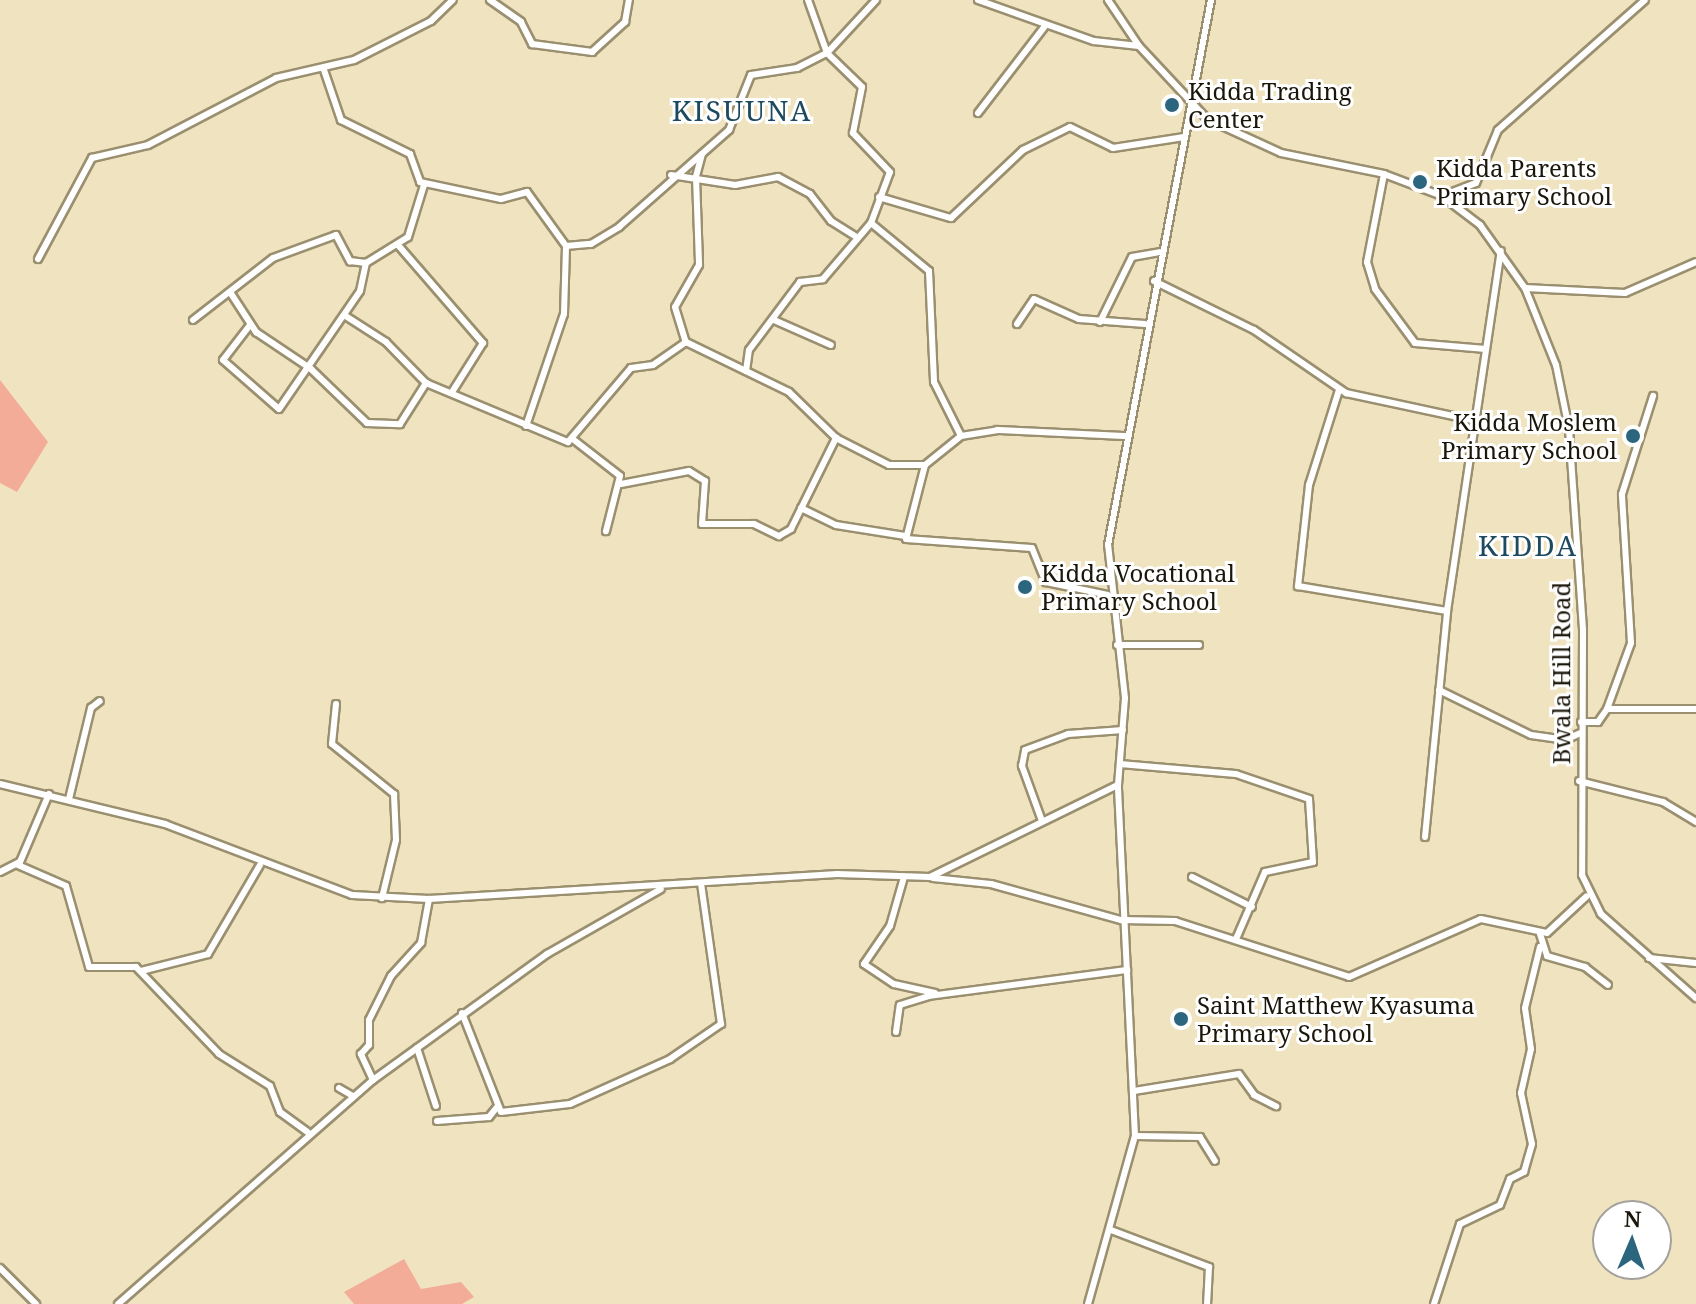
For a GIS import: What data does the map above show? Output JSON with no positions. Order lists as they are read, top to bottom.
{
  "streets": {
    "street": ["Bwala Hill Road"]
  },
  "districts": ["KISUUNA", "KIDDA"],
  "places": [
    "Kidda Trading Center",
    "Kidda Parents Primary School",
    "Kidda Moslem Primary School",
    "Kidda Vocational Primary School",
    "Saint Matthew Kyasuma Primary School"
  ],
  "north": "top"
}
